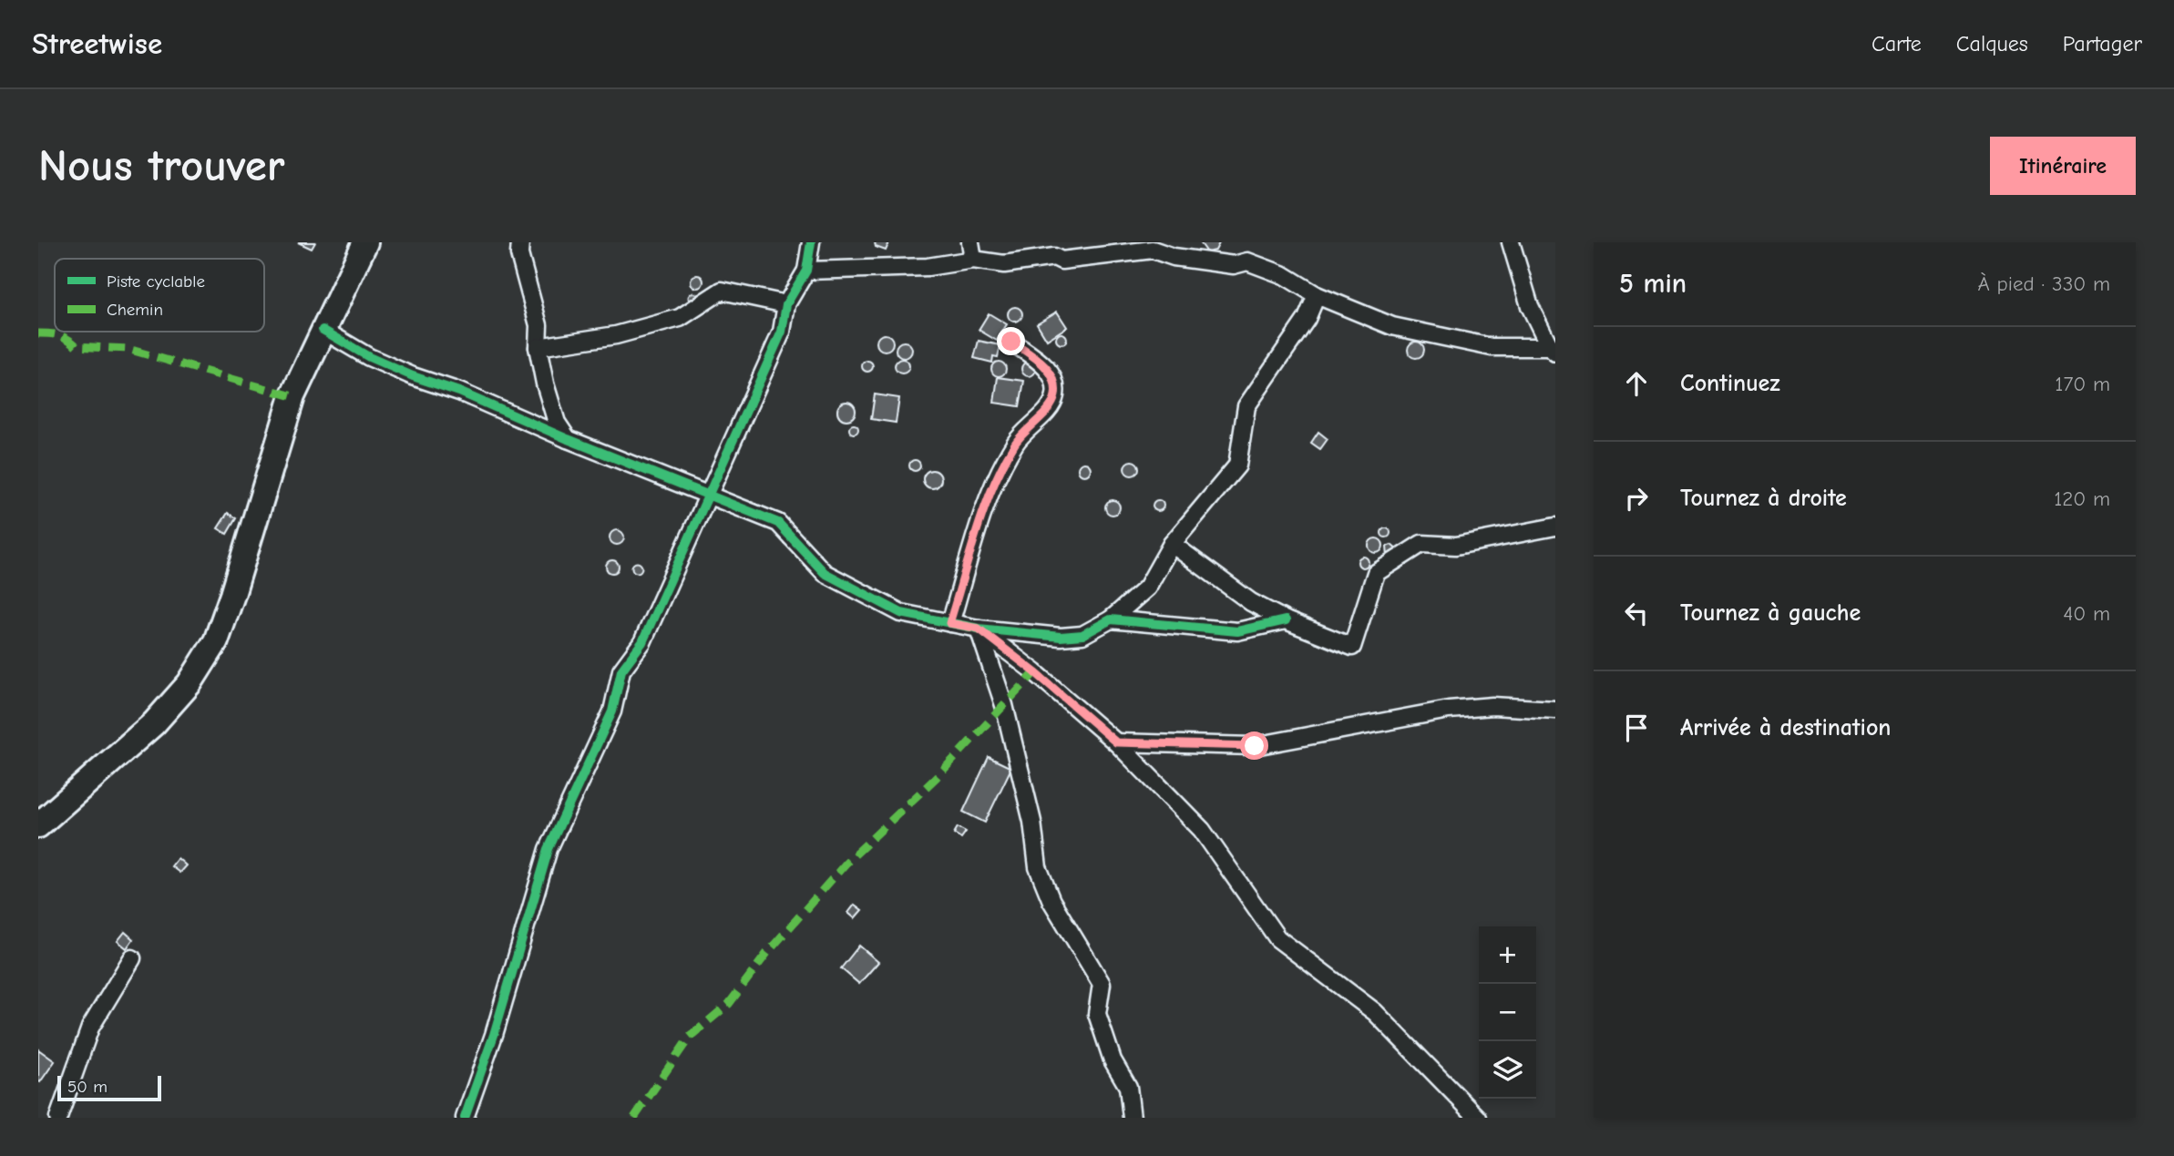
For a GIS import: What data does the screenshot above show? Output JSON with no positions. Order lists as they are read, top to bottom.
{
  "legend": ["Piste cyclable", "Chemin"],
  "scale_bar": "50 m",
  "page": {
    "header": "Streetwise",
    "nav": ["Carte", "Calques", "Partager"],
    "buttons": "Itinéraire",
    "title": "Nous trouver",
    "heading": ["5 min", "À pied · 330 m"],
    "list": [
      ["Continuez", "170 m"],
      ["Tournez à droite", "120 m"],
      ["Tournez à gauche", "40 m"],
      "Arrivée à destination"
    ],
    "map_buttons": ["+", "−"],
    "scale": "50 m"
  }
}
